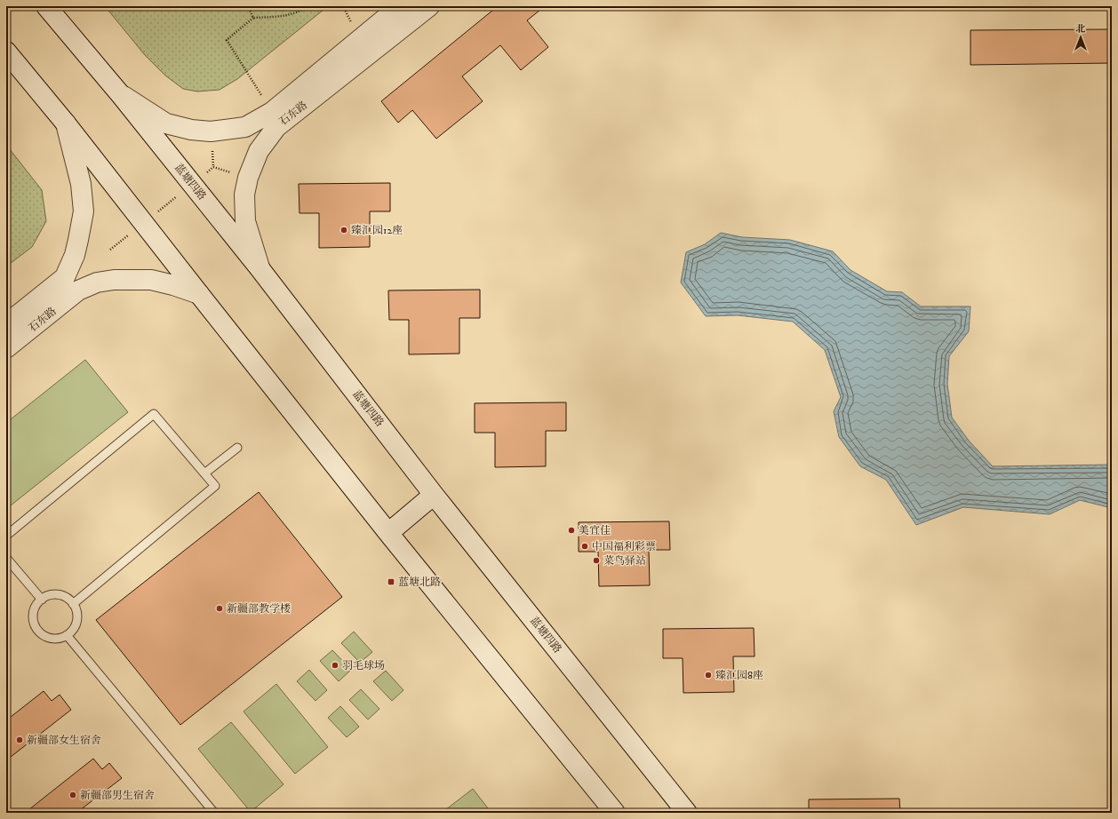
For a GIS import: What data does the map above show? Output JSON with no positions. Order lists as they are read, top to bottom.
{
  "streets": {
    "main road": ["石东路", "蓝塘四路"]
  },
  "crossings": [
    ["石东路", "蓝塘四路"]
  ],
  "places": {
    "other": [
      "臻汇园12座",
      "美宜佳",
      "中国福利彩票",
      "菜鸟驿站",
      "新疆部教学楼",
      "羽毛球场",
      "臻汇园8座",
      "新疆部女生宿舍",
      "新疆部男生宿舍"
    ],
    "transit": ["蓝塘北路"]
  },
  "north": "top"
}
